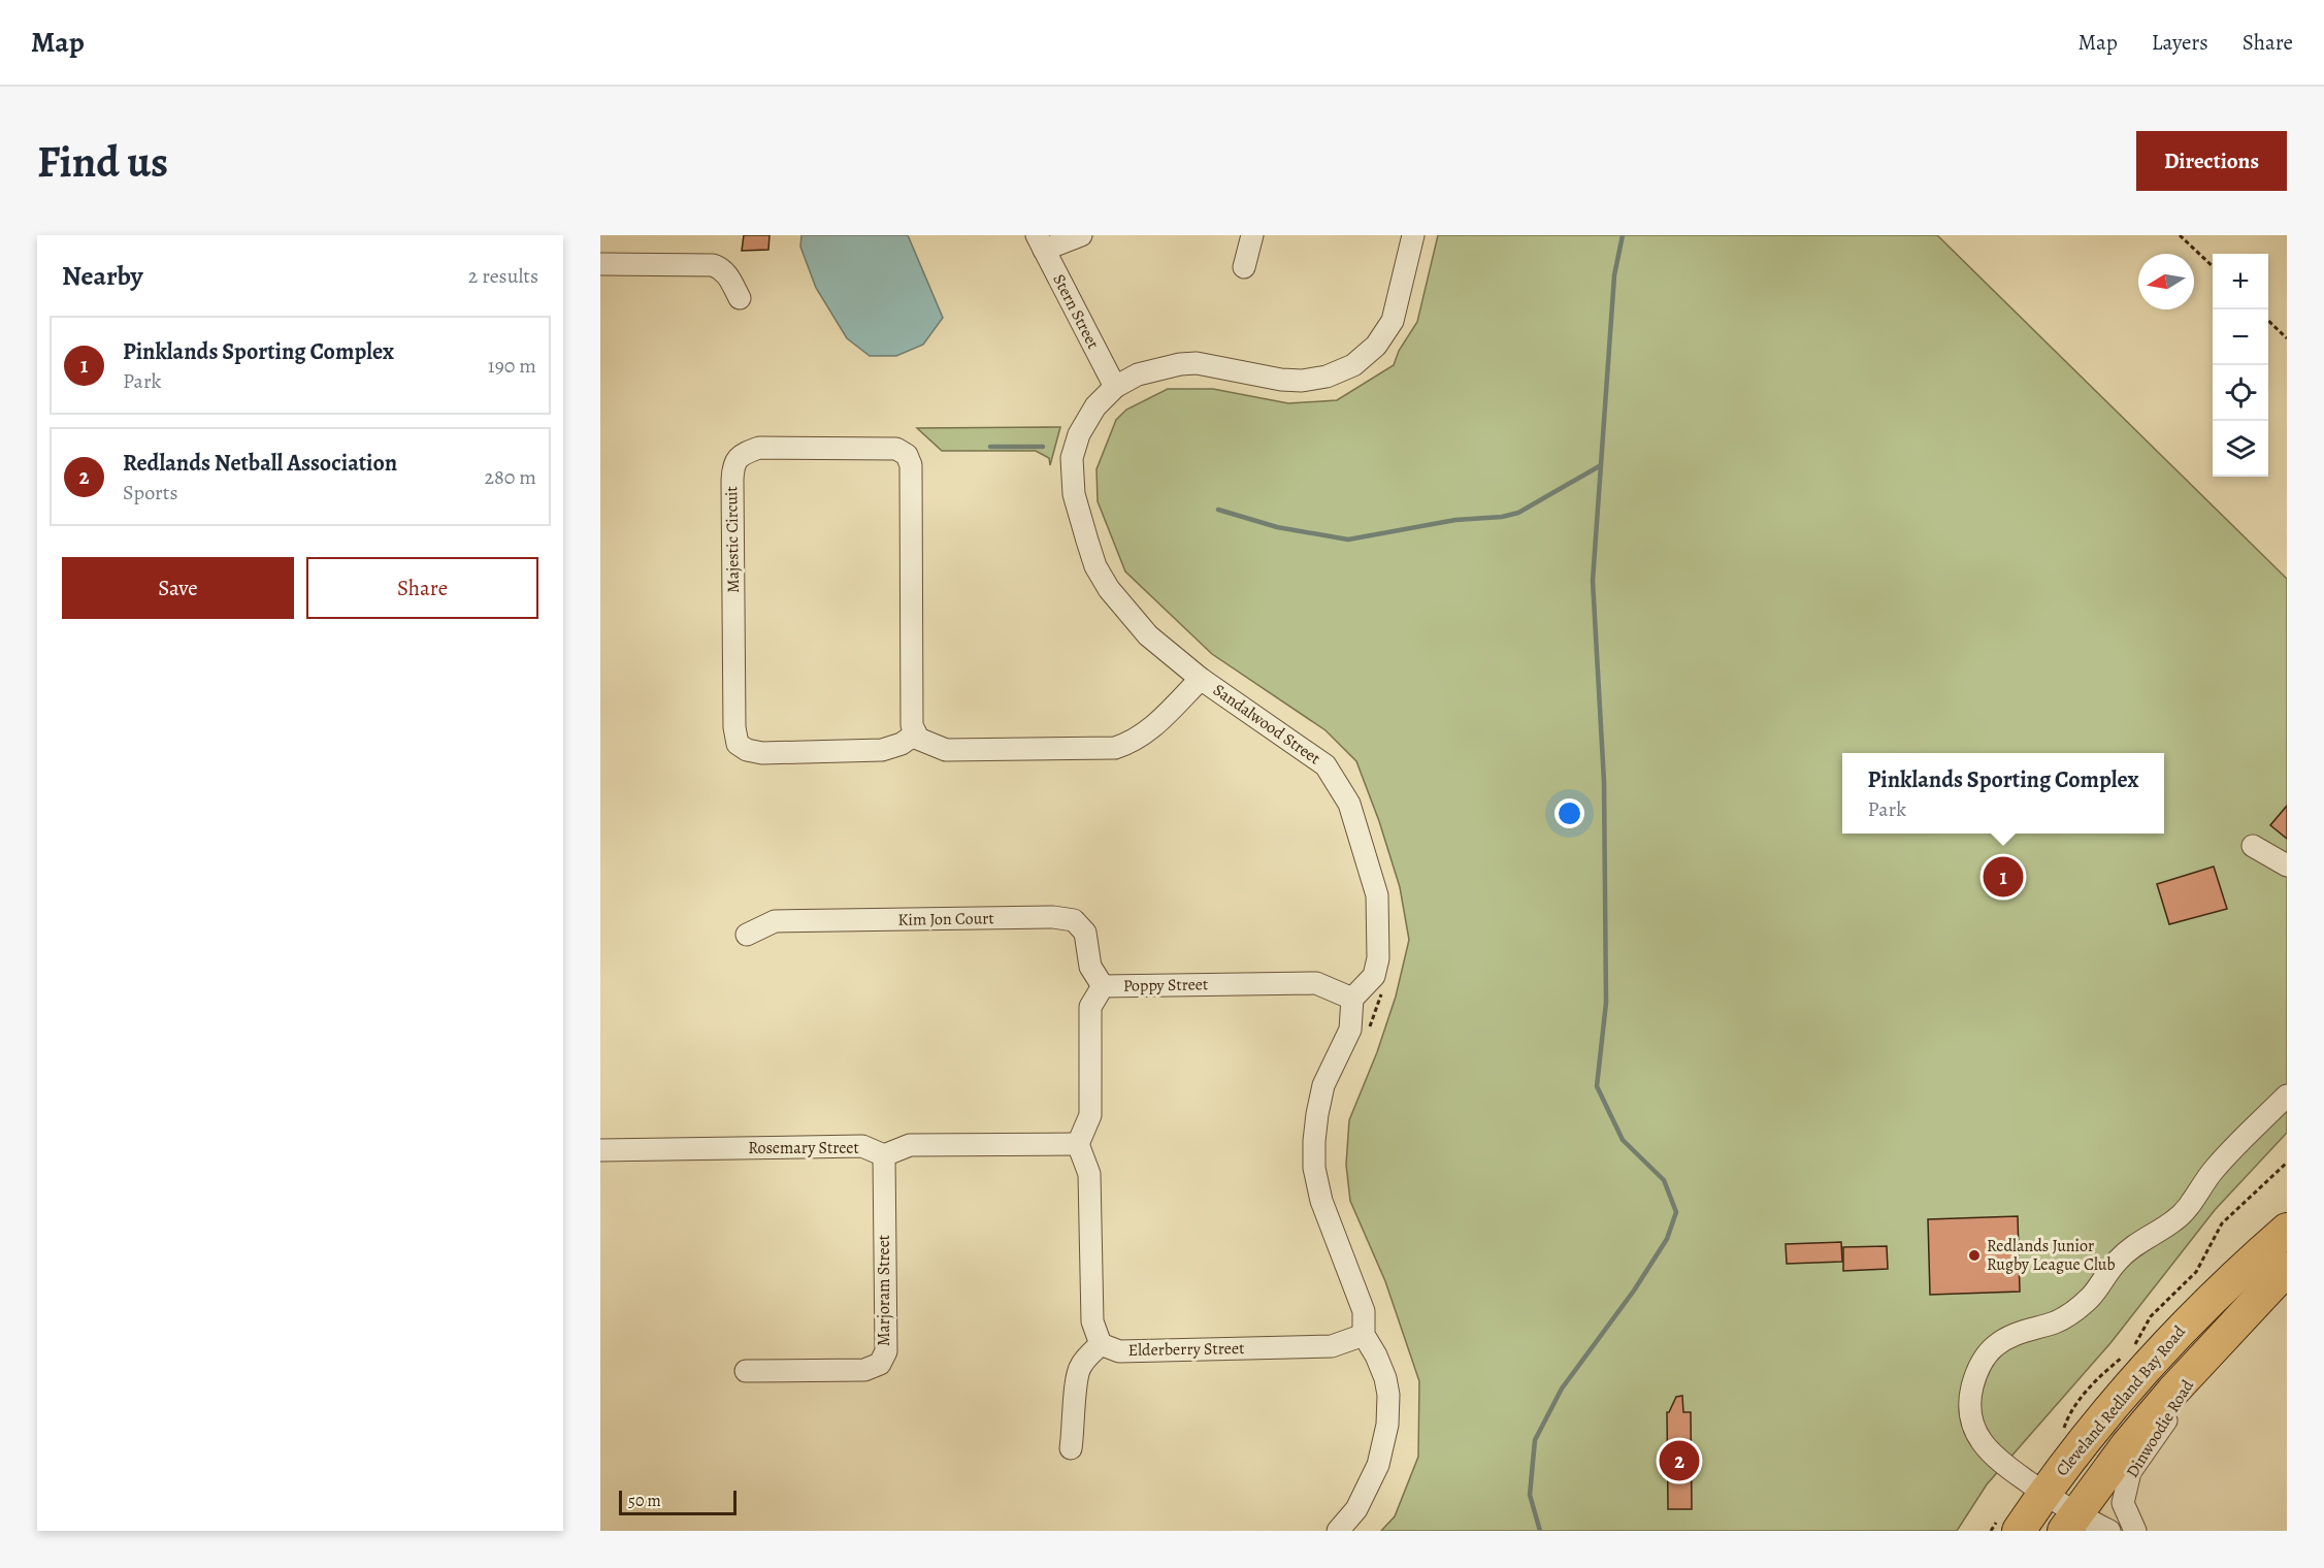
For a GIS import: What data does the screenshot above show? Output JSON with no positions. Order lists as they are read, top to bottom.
{
  "streets": {
    "highway": ["Cleveland Redland Bay Road"],
    "street": [
      "Stern Street",
      "Majestic Circuit",
      "Sandalwood Street",
      "Kim Jon Court",
      "Poppy Street",
      "Rosemary Street",
      "Marjoram Street",
      "Elderberry Street",
      "Dinwoodie Road"
    ]
  },
  "crossings": [
    ["Stern Street", "Sandalwood Street"],
    ["Sandalwood Street", "Poppy Street"],
    ["Kim Jon Court", "Poppy Street"],
    ["Poppy Street", "Rosemary Street"],
    ["Rosemary Street", "Marjoram Street"],
    ["Cleveland Redland Bay Road", "Dinwoodie Road"]
  ],
  "places": ["Redlands Junior Rugby League Club"],
  "scale_bar": "50 m",
  "north": "left",
  "page": {
    "header": "Map",
    "nav": ["Map", "Layers", "Share"],
    "buttons": [
      "Directions",
      ["Save", "Share"]
    ],
    "title": "Find us",
    "heading": ["Nearby", "2 results"],
    "map_buttons": ["+", "−"],
    "list": [
      {
        "mark": "1",
        "name": "Pinklands Sporting Complex",
        "note": "Park",
        "value": "190 m"
      },
      {
        "mark": "2",
        "name": "Redlands Netball Association",
        "note": "Sports",
        "value": "280 m"
      }
    ],
    "popup": ["Pinklands Sporting Complex", "Park"],
    "pins": ["1", "2"],
    "scale": "50 m"
  }
}
